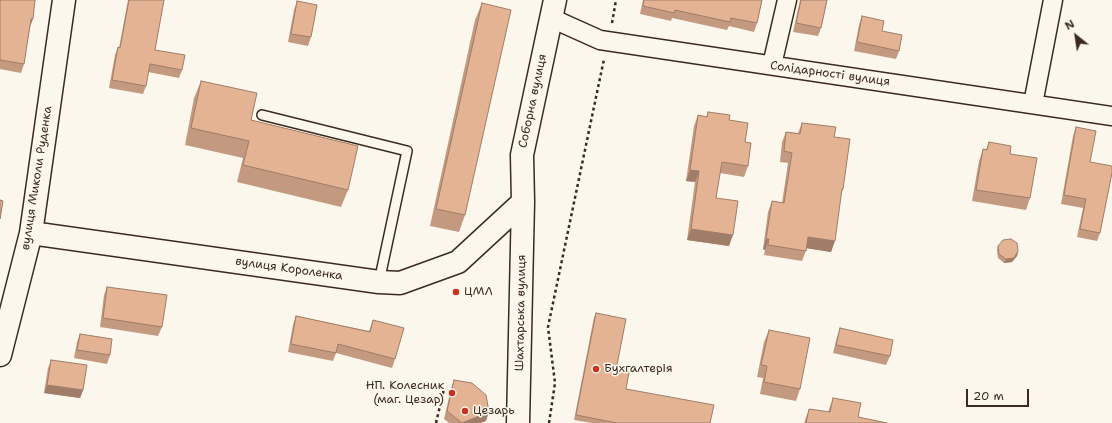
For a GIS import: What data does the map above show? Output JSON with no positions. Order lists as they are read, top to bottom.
{
  "streets": {
    "street": [
      "Солідарності вулиця",
      "Соборна вулиця",
      "вулиця Миколи Руденка",
      "вулиця Короленка",
      "Шахтарська вулиця"
    ]
  },
  "crossings": [
    ["Солідарності вулиця", "Соборна вулиця"],
    ["Соборна вулиця", "вулиця Короленка"],
    ["Соборна вулиця", "Шахтарська вулиця"],
    ["вулиця Миколи Руденка", "вулиця Короленка"],
    ["вулиця Короленка", "Шахтарська вулиця"]
  ],
  "places": [
    "ЦМЛ",
    "Бухгалтерія",
    "НП. Колесник (маг. Цезар)",
    "Цезарь"
  ],
  "scale_bar": "20 m",
  "north": "top left"
}
